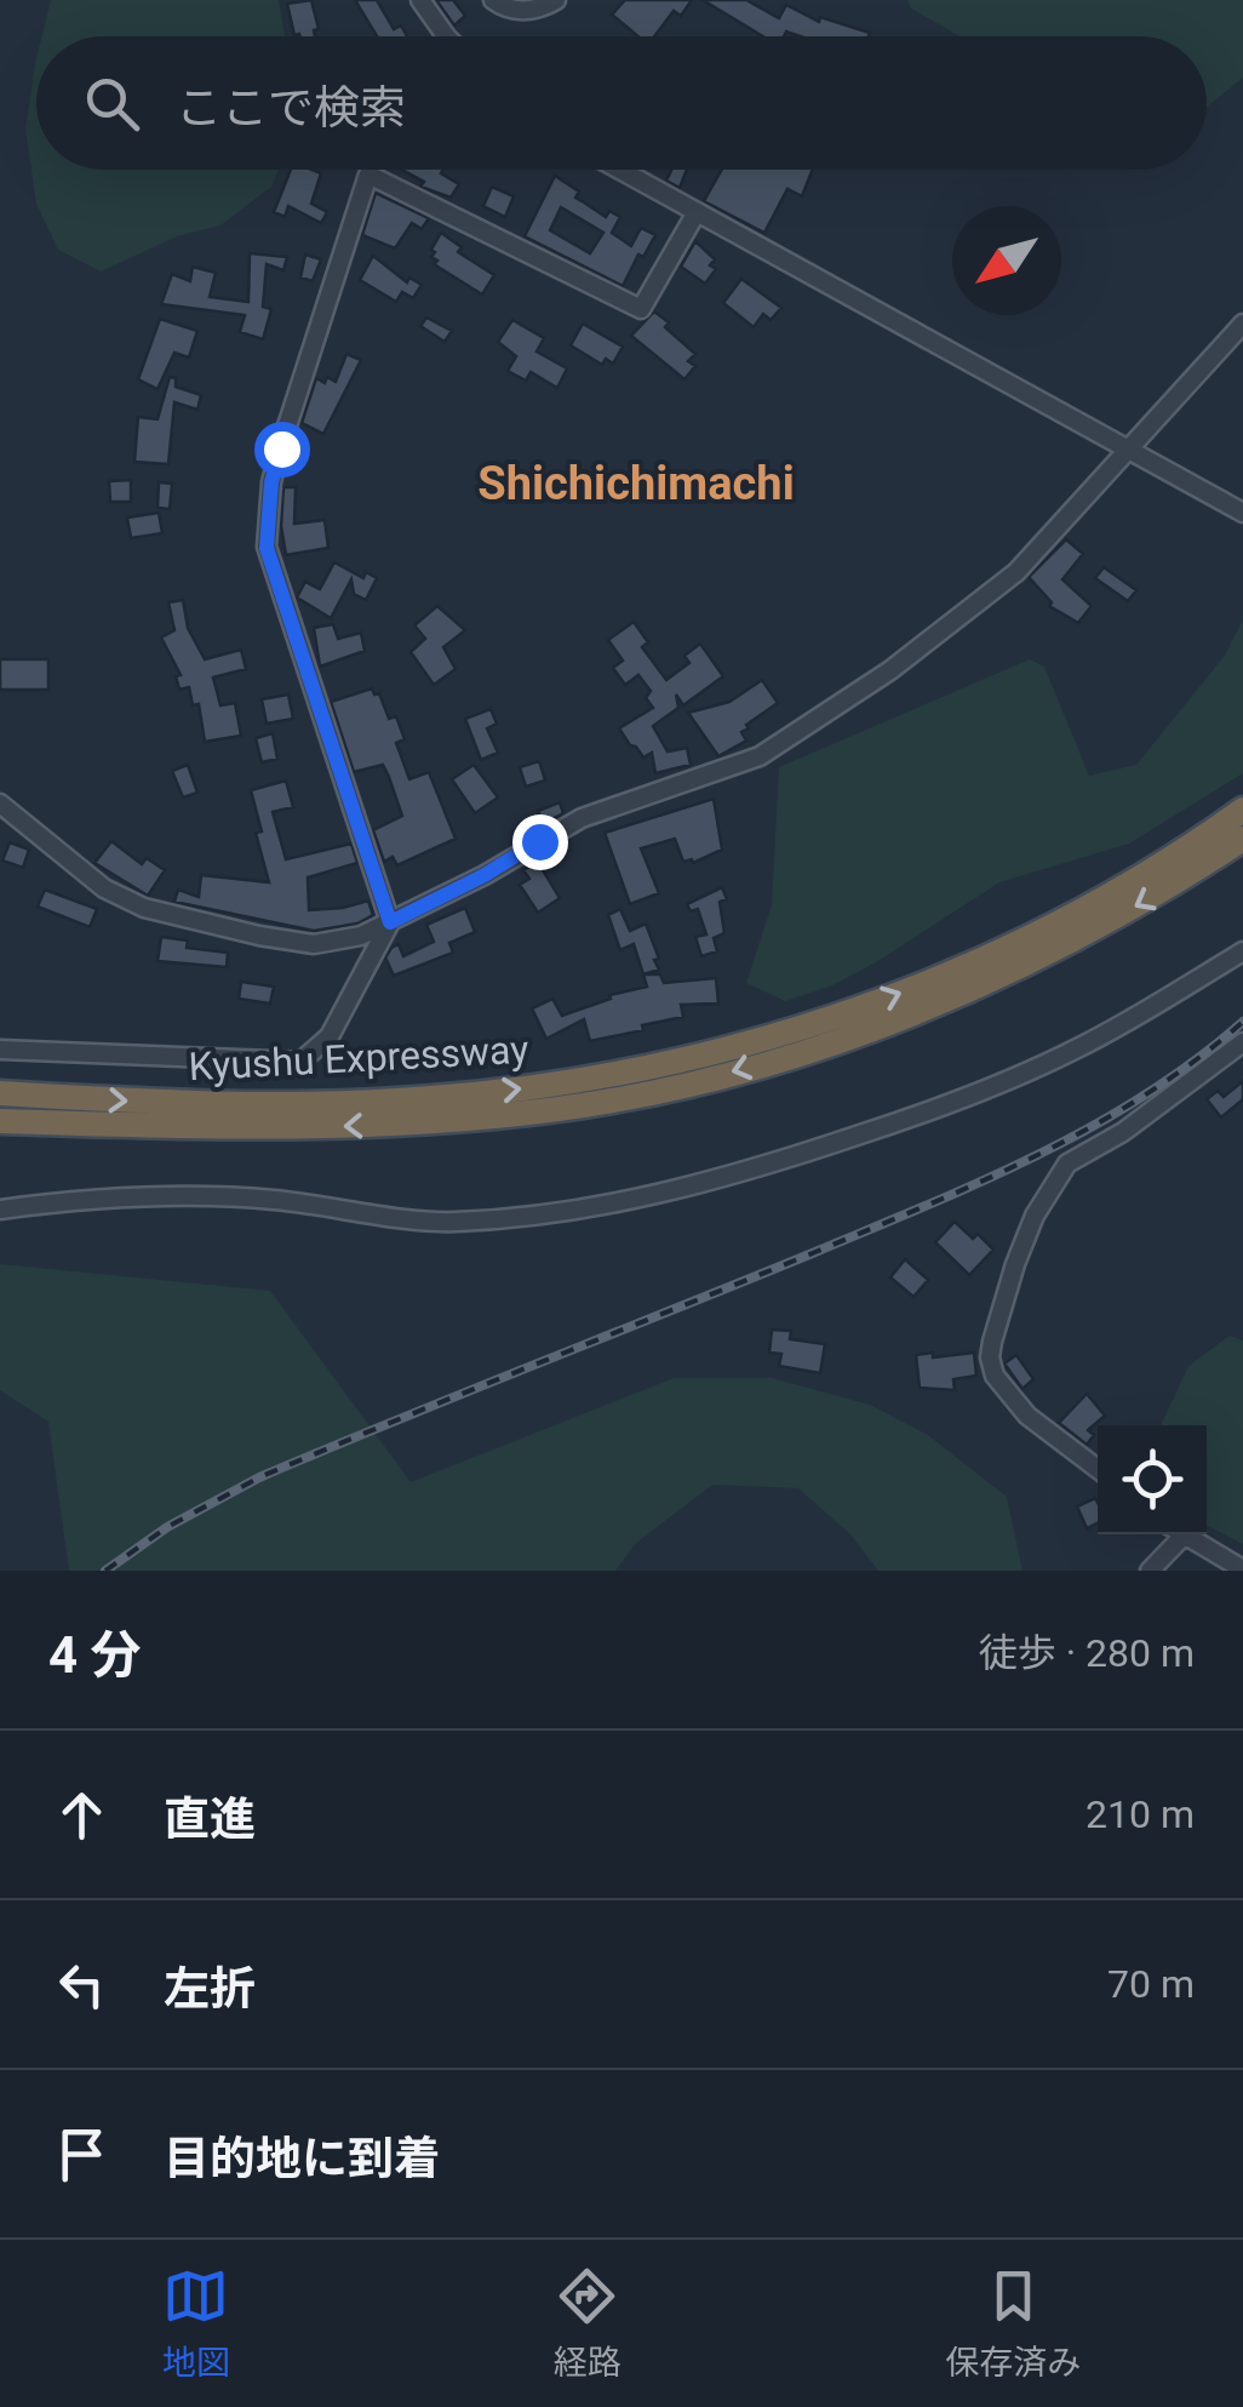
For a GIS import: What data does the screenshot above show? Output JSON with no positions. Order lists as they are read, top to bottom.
{
  "streets": {
    "highway": ["Kyushu Expressway"]
  },
  "districts": ["Shichichimachi"],
  "north": "bottom left",
  "page": {
    "search": "ここで検索",
    "heading": ["4 分", "徒歩 · 280 m"],
    "list": [
      ["直進", "210 m"],
      ["左折", "70 m"],
      "目的地に到着"
    ],
    "nav": ["地図", "経路", "保存済み"]
  }
}
